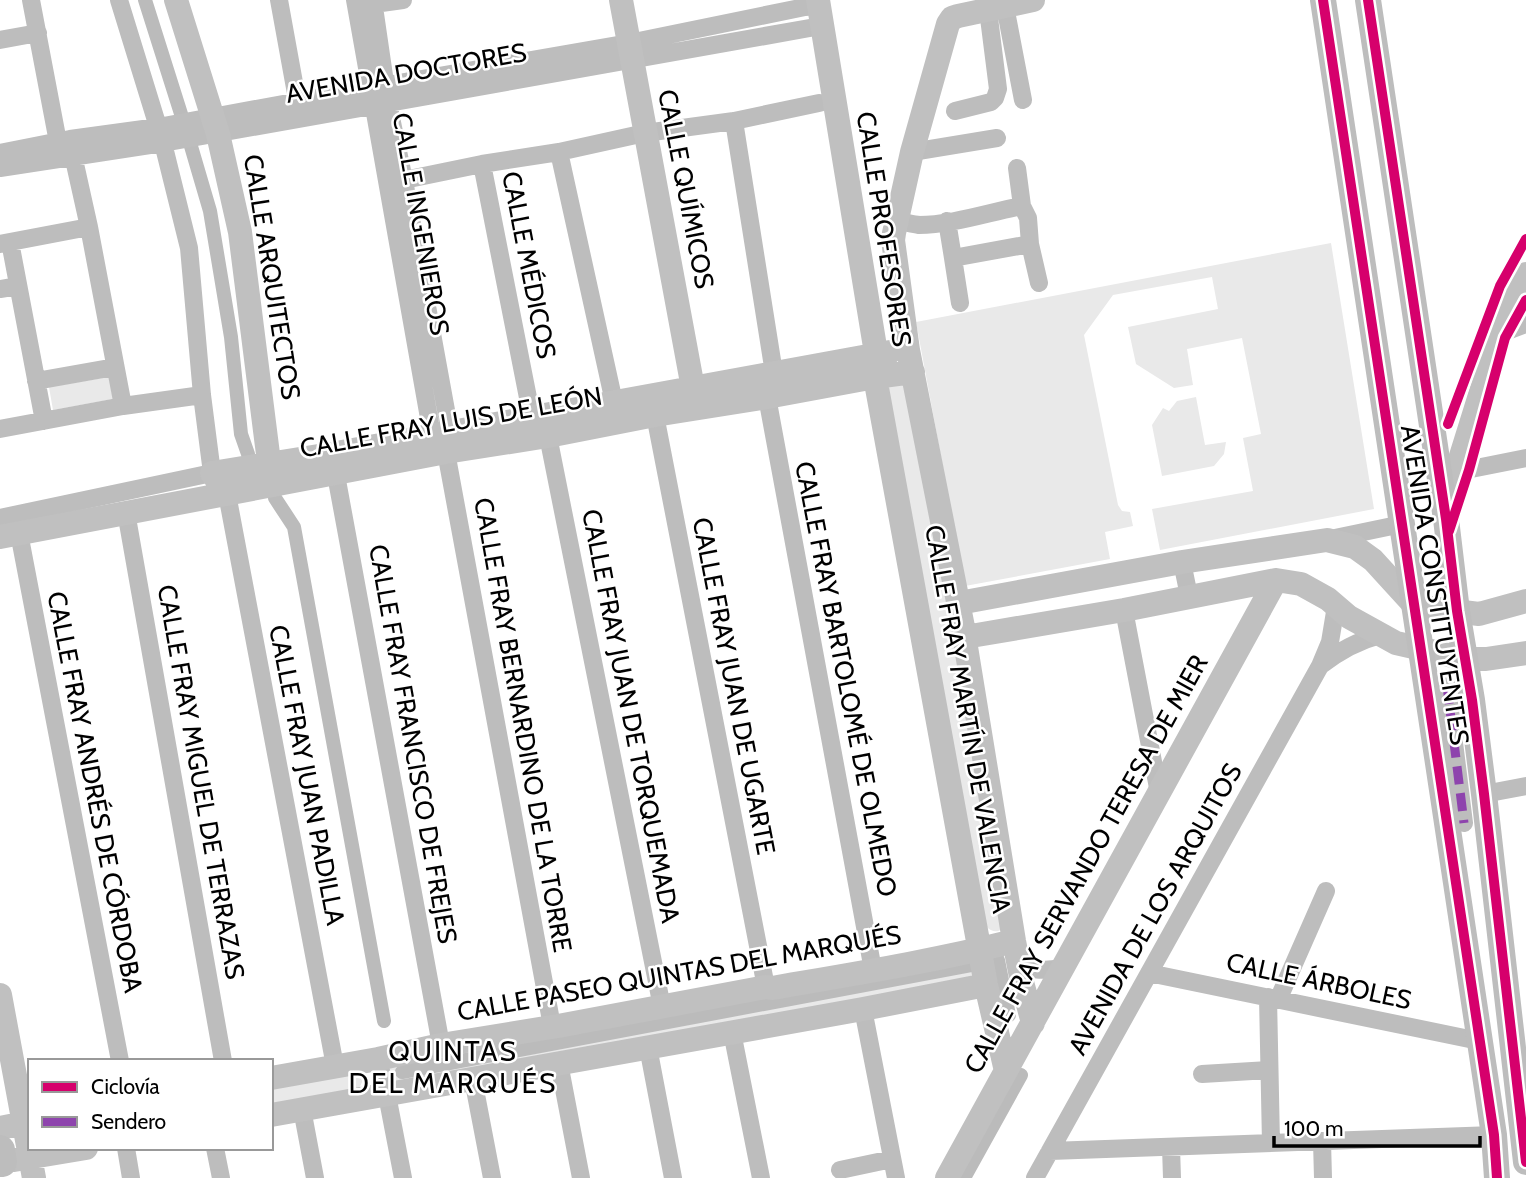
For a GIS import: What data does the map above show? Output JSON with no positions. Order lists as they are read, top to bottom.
{
  "streets": {
    "main road": ["AVENIDA CONSTITUYENTES"],
    "street": [
      "AVENIDA DOCTORES",
      "CALLE QUÍMICOS",
      "CALLE INGENIEROS",
      "CALLE PROFESORES",
      "CALLE MÉDICOS",
      "CALLE ARQUITECTOS",
      "CALLE FRAY LUIS DE LEÓN",
      "CALLE FRAY BARTOLOMÉ DE OLMEDO",
      "CALLE FRAY JUAN DE UGARTE",
      "CALLE FRAY JUAN DE TORQUEMADA",
      "CALLE FRAY MARTÍN DE VALENCIA",
      "CALLE FRAY BERNARDINO DE LA TORRE",
      "CALLE FRAY FRANCISCO DE FREJES",
      "CALLE FRAY JUAN PADILLA",
      "CALLE FRAY MIGUEL DE TERRAZAS",
      "CALLE FRAY ANDRÉS DE CÓRDOBA",
      "CALLE FRAY SERVANDO TERESA DE MIER",
      "AVENIDA DE LOS ARQUITOS",
      "CALLE PASEO QUINTAS DEL MARQUÉS",
      "CALLE ÁRBOLES"
    ]
  },
  "crossings": [
    ["AVENIDA DOCTORES", "CALLE QUÍMICOS"],
    ["AVENIDA DOCTORES", "CALLE INGENIEROS"],
    ["AVENIDA DOCTORES", "CALLE PROFESORES"],
    ["AVENIDA DOCTORES", "CALLE ARQUITECTOS"],
    ["CALLE QUÍMICOS", "CALLE FRAY LUIS DE LEÓN"],
    ["CALLE INGENIEROS", "CALLE FRAY LUIS DE LEÓN"],
    ["CALLE INGENIEROS", "CALLE FRAY BERNARDINO DE LA TORRE"],
    ["CALLE PROFESORES", "CALLE FRAY LUIS DE LEÓN"],
    ["CALLE PROFESORES", "CALLE FRAY MARTÍN DE VALENCIA"],
    ["CALLE MÉDICOS", "CALLE FRAY LUIS DE LEÓN"],
    ["CALLE MÉDICOS", "CALLE FRAY JUAN DE TORQUEMADA"],
    ["CALLE ARQUITECTOS", "CALLE FRAY LUIS DE LEÓN"],
    ["CALLE FRAY LUIS DE LEÓN", "CALLE FRAY BARTOLOMÉ DE OLMEDO"],
    ["CALLE FRAY LUIS DE LEÓN", "CALLE FRAY JUAN DE UGARTE"],
    ["CALLE FRAY LUIS DE LEÓN", "CALLE FRAY JUAN DE TORQUEMADA"],
    ["CALLE FRAY LUIS DE LEÓN", "CALLE FRAY MARTÍN DE VALENCIA"],
    ["CALLE FRAY LUIS DE LEÓN", "CALLE FRAY BERNARDINO DE LA TORRE"],
    ["CALLE FRAY LUIS DE LEÓN", "CALLE FRAY FRANCISCO DE FREJES"],
    ["CALLE FRAY LUIS DE LEÓN", "CALLE FRAY JUAN PADILLA"],
    ["CALLE FRAY LUIS DE LEÓN", "CALLE FRAY MIGUEL DE TERRAZAS"],
    ["CALLE FRAY LUIS DE LEÓN", "CALLE FRAY ANDRÉS DE CÓRDOBA"],
    ["AVENIDA CONSTITUYENTES", "CALLE ÁRBOLES"],
    ["CALLE FRAY BARTOLOMÉ DE OLMEDO", "CALLE PASEO QUINTAS DEL MARQUÉS"],
    ["CALLE FRAY JUAN DE UGARTE", "CALLE PASEO QUINTAS DEL MARQUÉS"],
    ["CALLE FRAY JUAN DE TORQUEMADA", "CALLE PASEO QUINTAS DEL MARQUÉS"],
    ["CALLE FRAY MARTÍN DE VALENCIA", "CALLE FRAY SERVANDO TERESA DE MIER"],
    ["CALLE FRAY MARTÍN DE VALENCIA", "CALLE PASEO QUINTAS DEL MARQUÉS"],
    ["CALLE FRAY BERNARDINO DE LA TORRE", "CALLE PASEO QUINTAS DEL MARQUÉS"],
    ["CALLE FRAY FRANCISCO DE FREJES", "CALLE PASEO QUINTAS DEL MARQUÉS"],
    ["CALLE FRAY JUAN PADILLA", "CALLE PASEO QUINTAS DEL MARQUÉS"],
    ["AVENIDA DE LOS ARQUITOS", "CALLE ÁRBOLES"]
  ],
  "districts": ["QUINTAS DEL MARQUÉS"],
  "legend": ["Ciclovía", "Sendero"],
  "scale_bar": "100 m"
}
